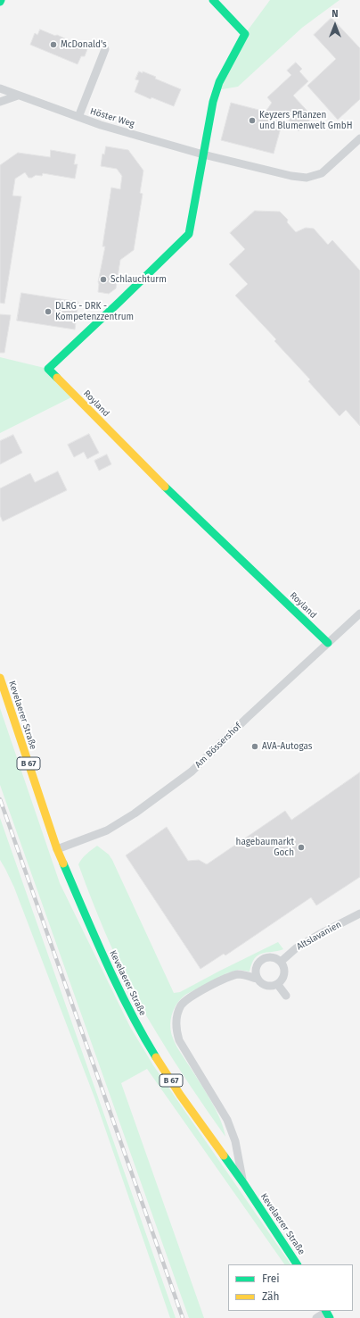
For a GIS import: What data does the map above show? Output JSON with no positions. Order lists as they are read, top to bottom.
{
  "streets": {
    "street": [
      "Höster Weg",
      "Royland",
      "Kevelaerer Straße",
      "Am Bössershof",
      "B 67",
      "Altslavanien"
    ]
  },
  "crossings": [
    ["Höster Weg", "Royland"],
    ["Royland", "Am Bössershof"],
    ["Kevelaerer Straße", "Am Bössershof"]
  ],
  "places": [
    "McDonald's",
    "Keyzers Pflanzen und Blumenwelt GmbH",
    "Schlauchturm",
    "DLRG - DRK - Kompetenzzentrum",
    "AVA-Autogas",
    "hagebaumarkt Goch"
  ],
  "legend": ["Frei", "Zäh"],
  "north": "top"
}
